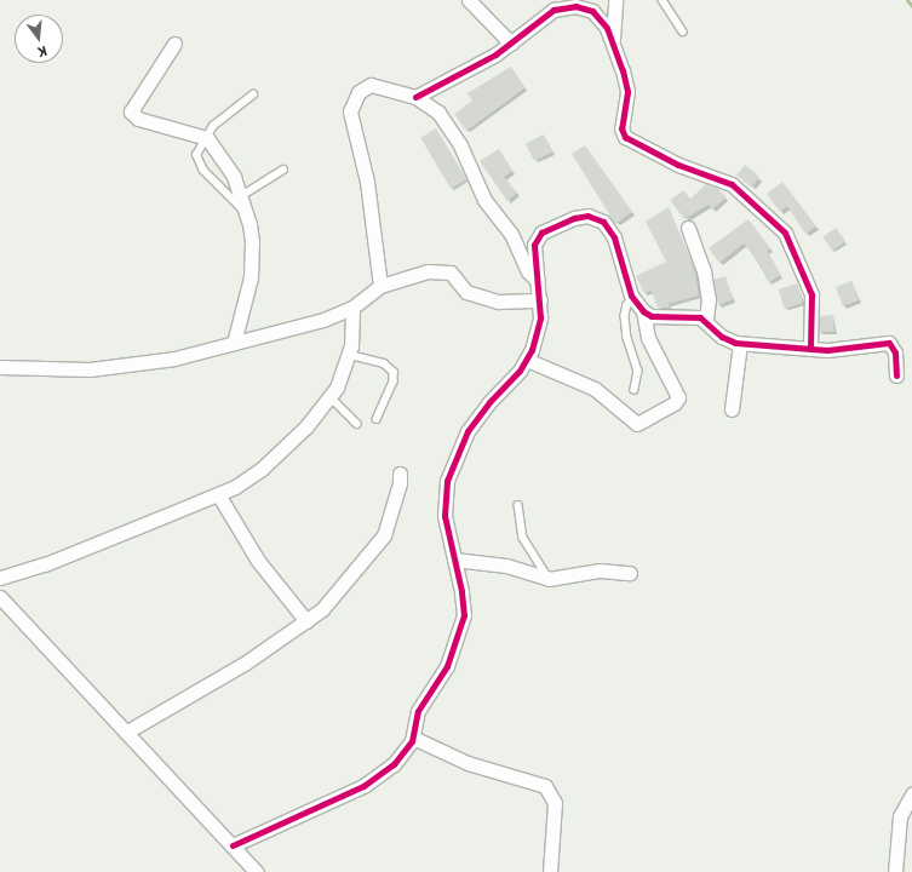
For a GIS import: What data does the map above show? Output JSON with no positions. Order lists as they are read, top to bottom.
{
  "north": "bottom"
}
